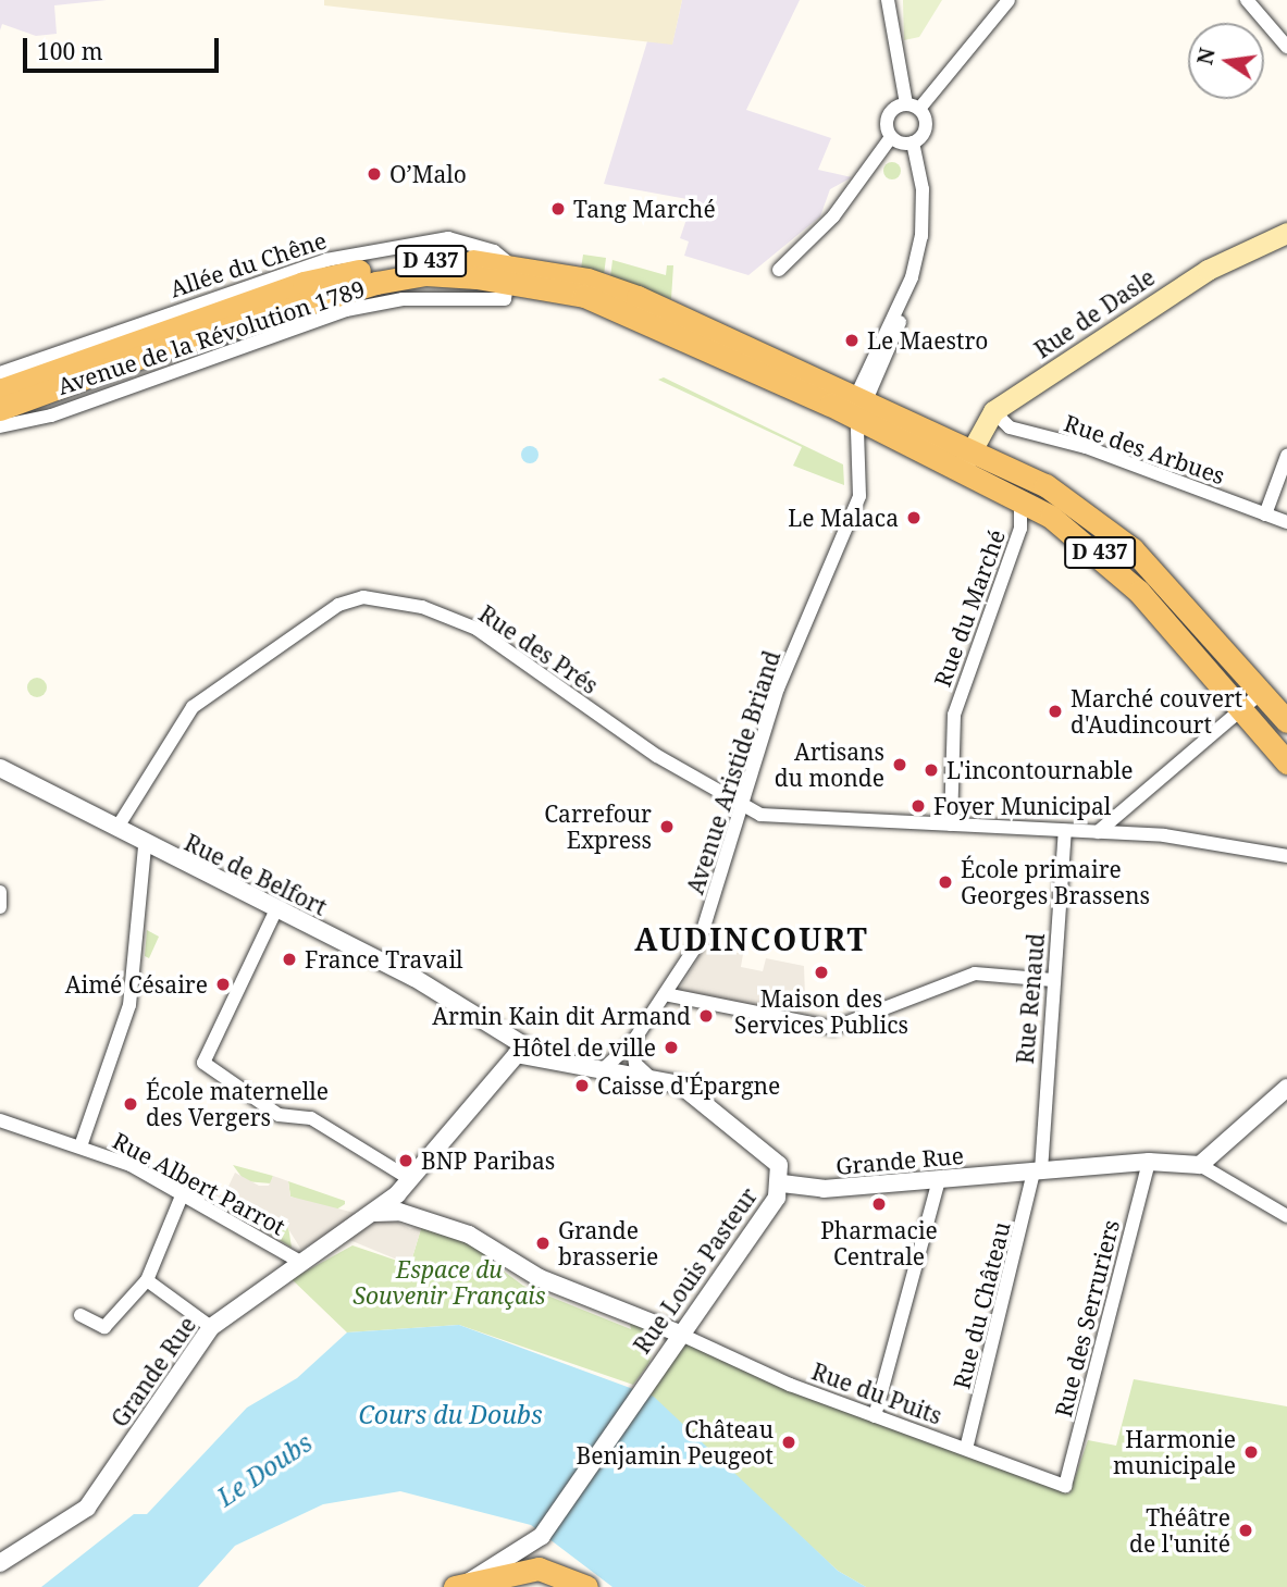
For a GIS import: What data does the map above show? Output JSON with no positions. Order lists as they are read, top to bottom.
{
  "streets": {
    "main road": ["D 437", "Rue de Dasle", "Avenue de la Révolution 1789"],
    "street": [
      "Allée du Chêne",
      "Rue des Arbues",
      "Rue du Marché",
      "Rue des Prés",
      "Avenue Aristide Briand",
      "Rue de Belfort",
      "Rue Renaud",
      "Grande Rue",
      "Rue Albert Parrot",
      "Rue Louis Pasteur",
      "Rue du Château",
      "Rue des Serruriers",
      "Rue du Puits"
    ]
  },
  "crossings": [
    ["D 437", "Rue de Dasle"],
    ["D 437", "Avenue de la Révolution 1789"],
    ["D 437", "Rue du Marché"],
    ["D 437", "Avenue Aristide Briand"],
    ["Allée du Chêne", "Avenue de la Révolution 1789"],
    ["Rue de Dasle", "Rue des Arbues"],
    ["Avenue de la Révolution 1789", "Avenue Aristide Briand"],
    ["Rue des Prés", "Avenue Aristide Briand"],
    ["Rue des Prés", "Rue de Belfort"],
    ["Rue Renaud", "Grande Rue"],
    ["Rue Renaud", "Rue du Château"],
    ["Grande Rue", "Rue Albert Parrot"],
    ["Grande Rue", "Rue Louis Pasteur"],
    ["Grande Rue", "Rue du Château"],
    ["Grande Rue", "Rue des Serruriers"],
    ["Rue Louis Pasteur", "Rue du Puits"],
    ["Rue du Château", "Rue du Puits"],
    ["Rue des Serruriers", "Rue du Puits"]
  ],
  "districts": ["AUDINCOURT"],
  "water": ["Cours du Doubs", "Le Doubs"],
  "parks": ["Espace du Souvenir Français"],
  "places": [
    "O’Malo",
    "Tang Marché",
    "Le Maestro",
    "Le Malaca",
    "Marché couvert d'Audincourt",
    "Artisans du monde",
    "L'incontournable",
    "Foyer Municipal",
    "Carrefour Express",
    "École primaire Georges Brassens",
    "France Travail",
    "Maison des Services Publics",
    "Aimé Césaire",
    "Armin Kain dit Armand",
    "Hôtel de ville",
    "Caisse d'Épargne",
    "École maternelle des Vergers",
    "BNP Paribas",
    "Pharmacie Centrale",
    "Grande brasserie",
    "Château Benjamin Peugeot",
    "Harmonie municipale",
    "Théâtre de l'unité"
  ],
  "scale_bar": "100 m",
  "north": "left"
}
